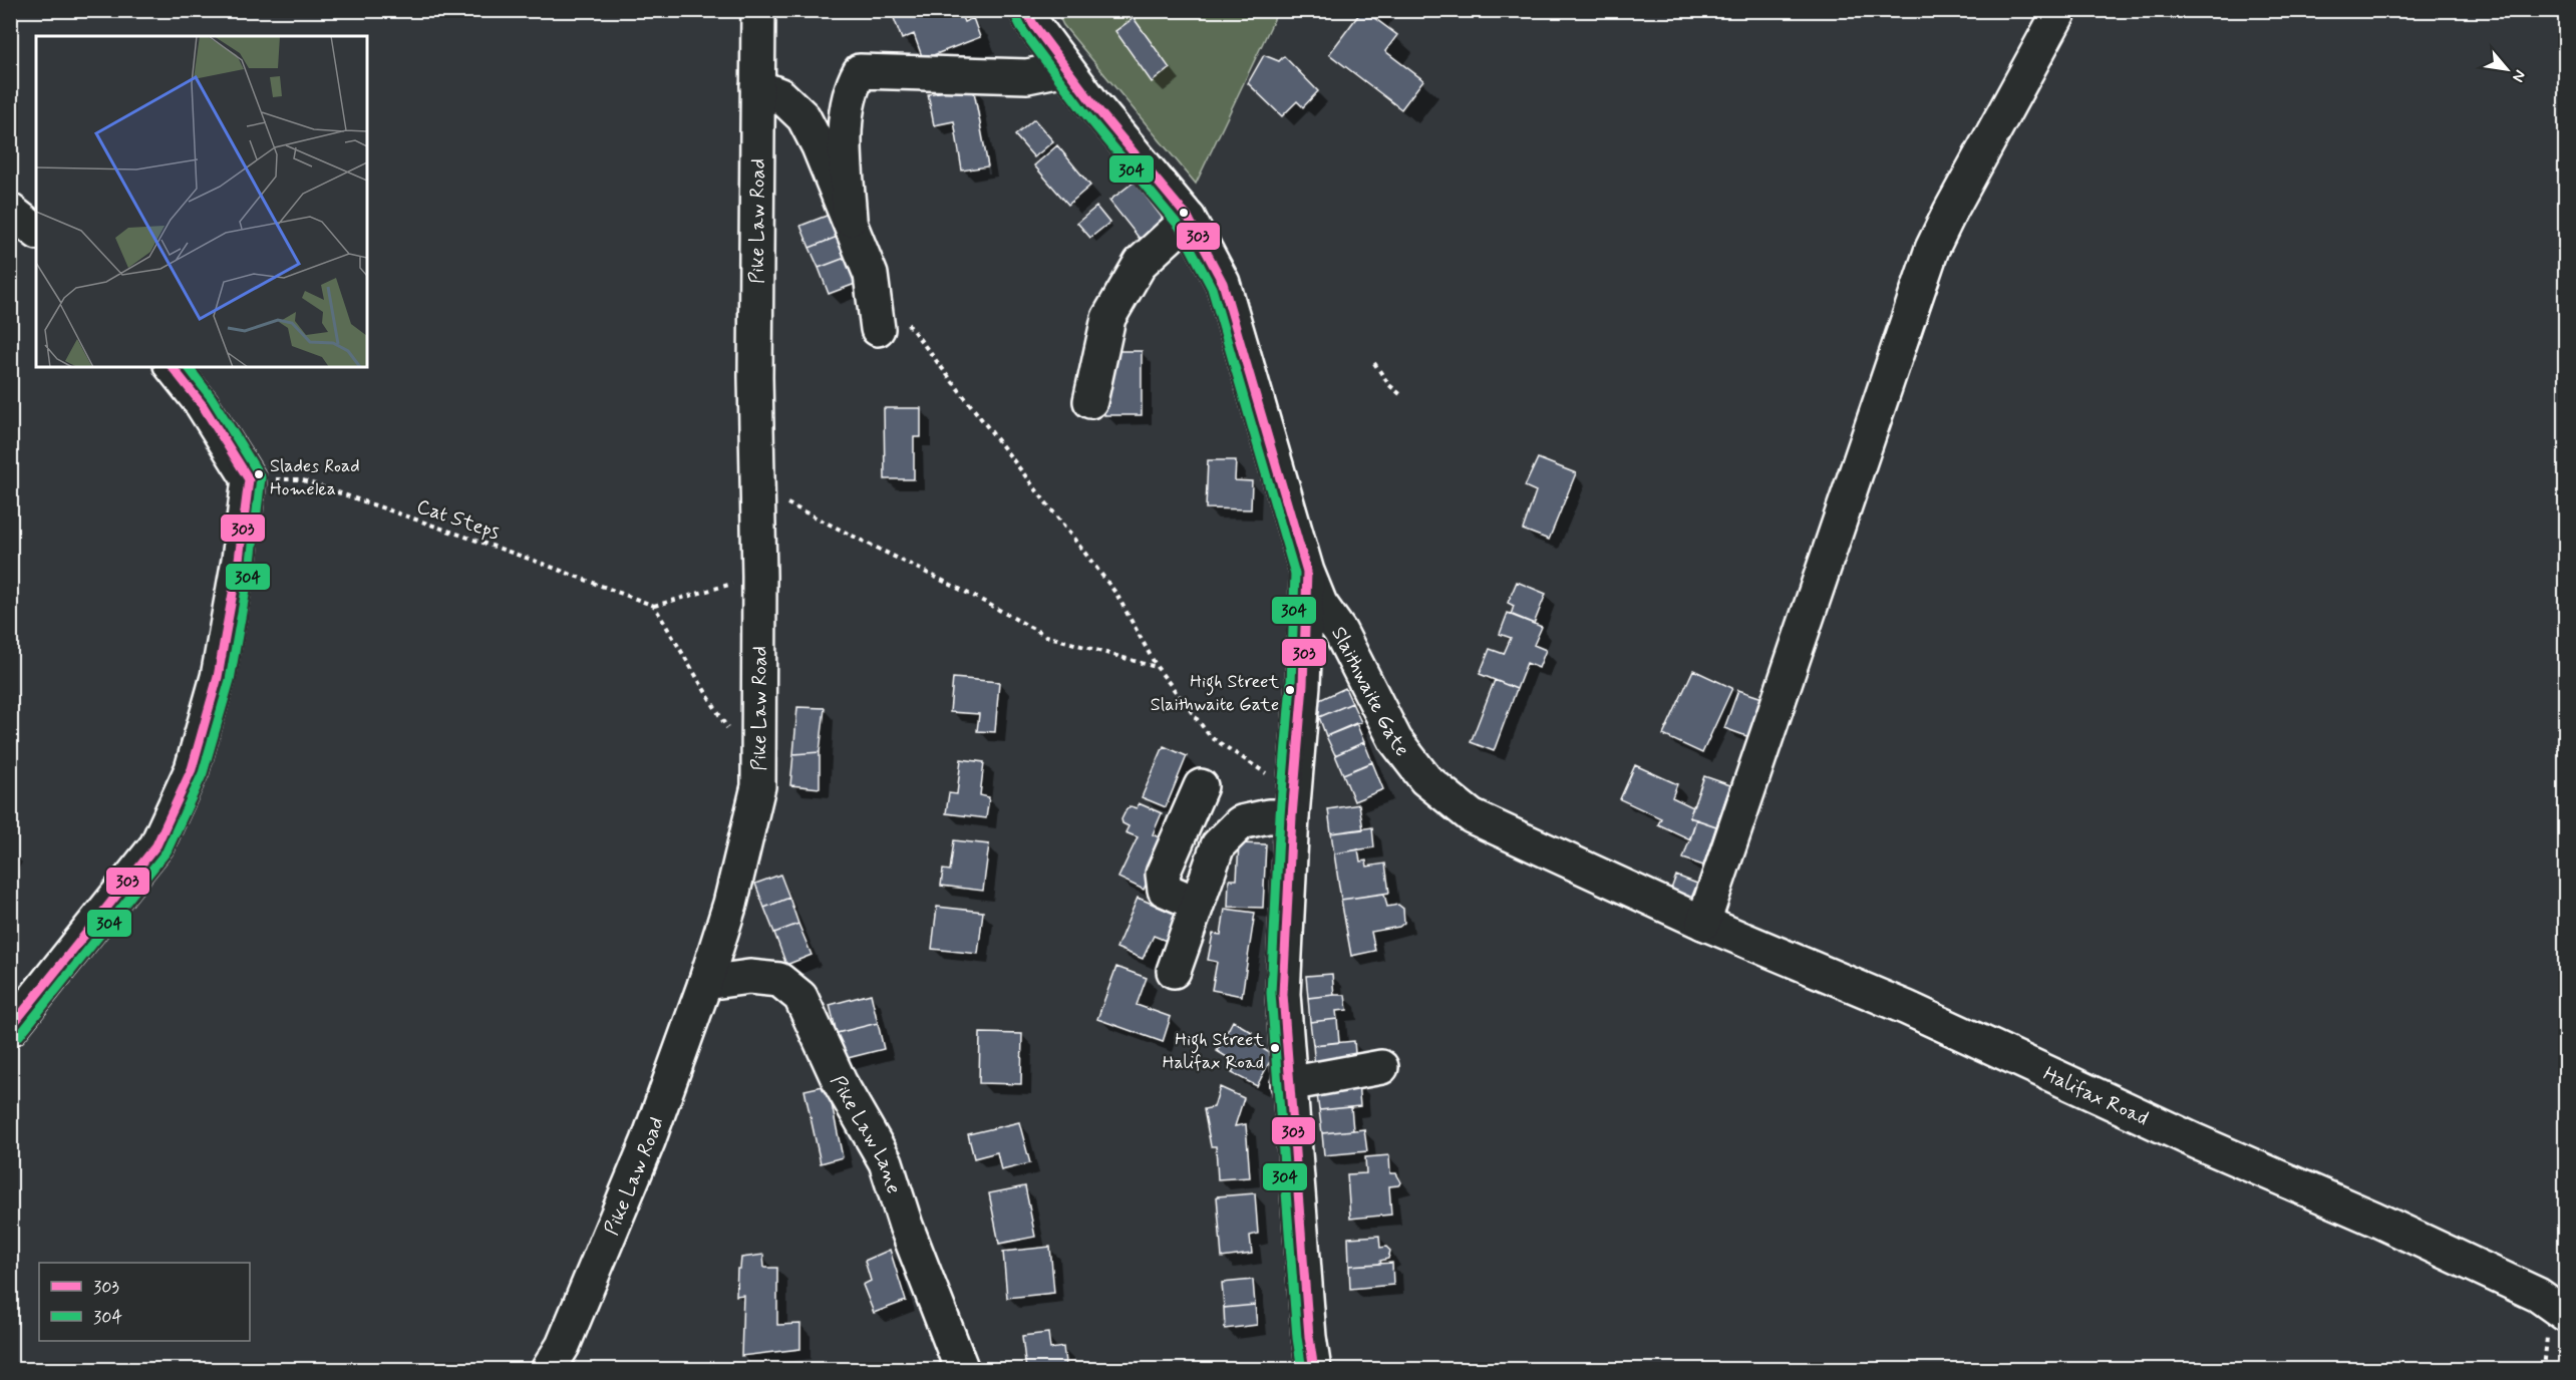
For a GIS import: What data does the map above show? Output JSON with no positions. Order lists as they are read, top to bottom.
{
  "streets": {
    "street": [
      "Pike Law Road",
      "Slaithwaite Gate",
      "Halifax Road",
      "Pike Law Lane"
    ],
    "path": ["Cat Steps"]
  },
  "crossings": [
    ["Pike Law Road", "Pike Law Lane"],
    ["Slaithwaite Gate", "Halifax Road"]
  ],
  "places": ["Slades Road Homelea", "High Street Slaithwaite Gate", "High Street Halifax Road"],
  "lines": ["transit line 303", "transit line 304"],
  "legend": ["303", "304"],
  "north": "bottom right"
}
